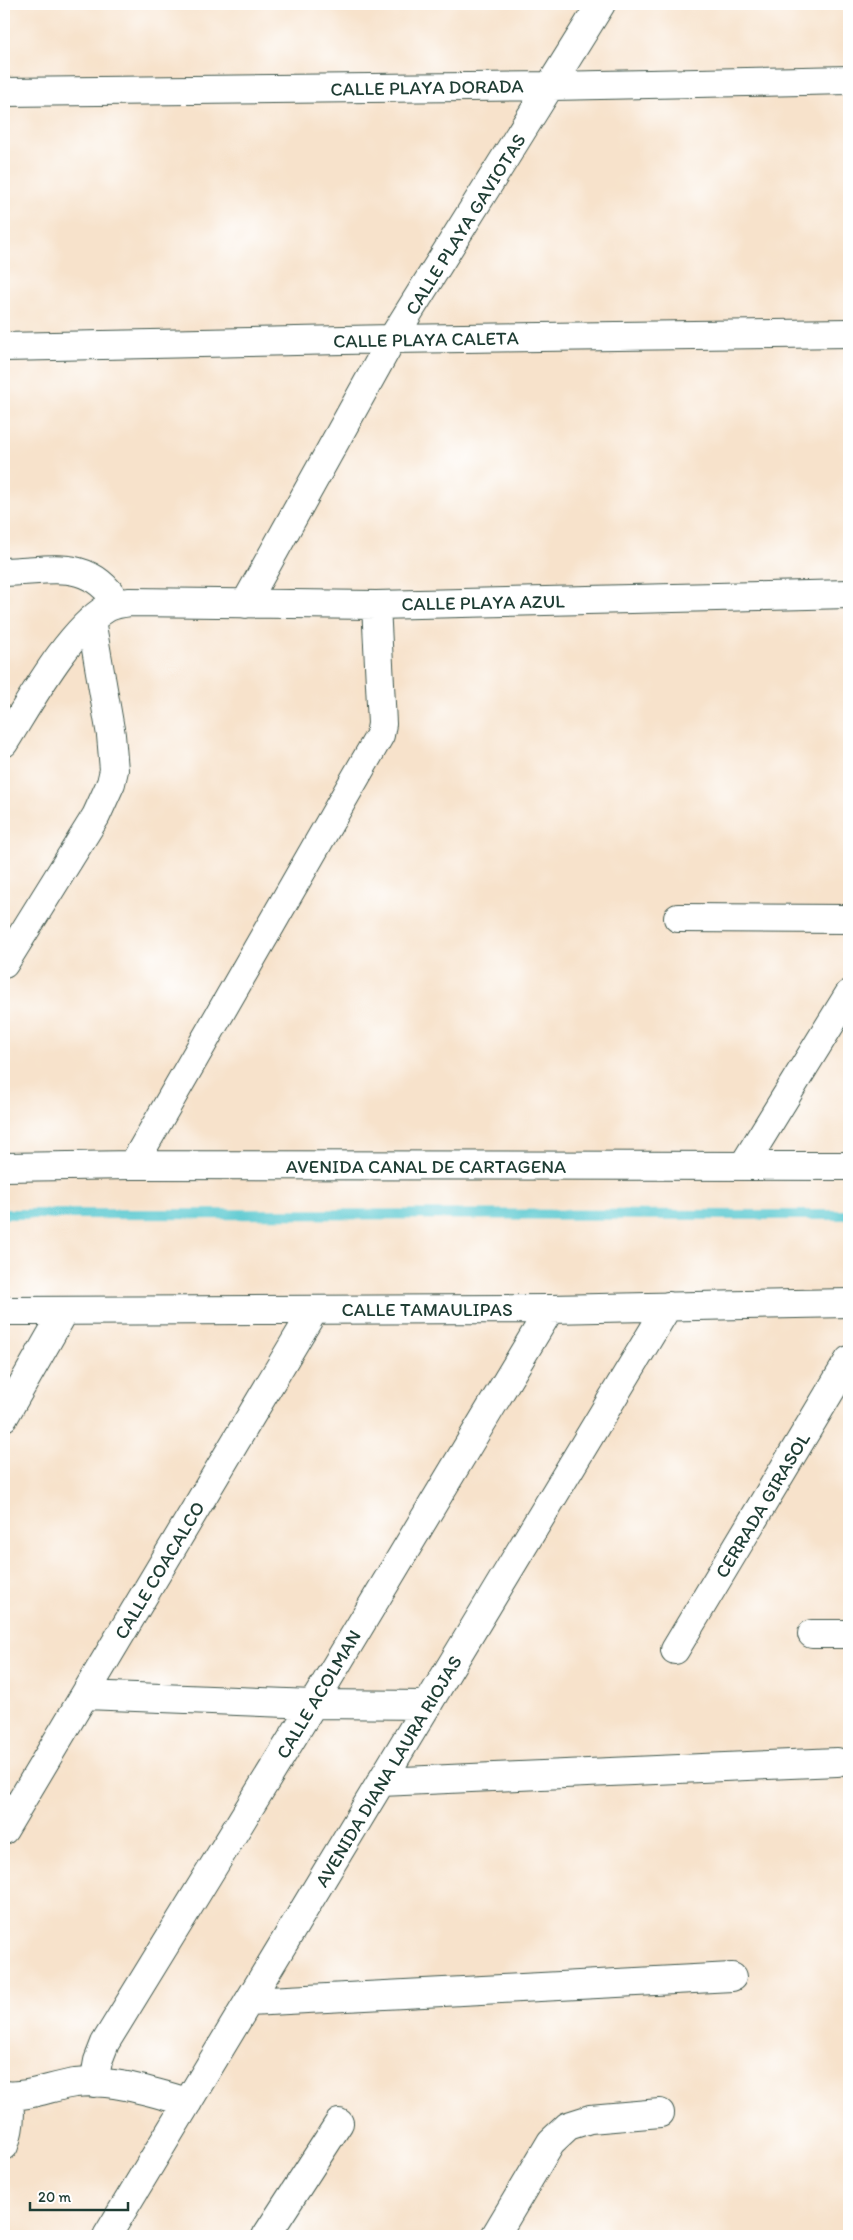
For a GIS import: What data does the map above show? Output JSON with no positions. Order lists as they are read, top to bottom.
{
  "streets": {
    "street": [
      "CALLE PLAYA DORADA",
      "CALLE PLAYA GAVIOTAS",
      "CALLE PLAYA CALETA",
      "CALLE PLAYA AZUL",
      "AVENIDA CANAL DE CARTAGENA",
      "CALLE TAMAULIPAS",
      "CERRADA GIRASOL",
      "CALLE COACALCO",
      "CALLE ACOLMAN",
      "AVENIDA DIANA LAURA RIOJAS"
    ]
  },
  "crossings": [
    ["CALLE PLAYA DORADA", "CALLE PLAYA GAVIOTAS"],
    ["CALLE PLAYA GAVIOTAS", "CALLE PLAYA CALETA"],
    ["CALLE PLAYA GAVIOTAS", "CALLE PLAYA AZUL"],
    ["CALLE TAMAULIPAS", "CALLE COACALCO"],
    ["CALLE TAMAULIPAS", "CALLE ACOLMAN"],
    ["CALLE TAMAULIPAS", "AVENIDA DIANA LAURA RIOJAS"]
  ],
  "scale_bar": "20 m"
}
